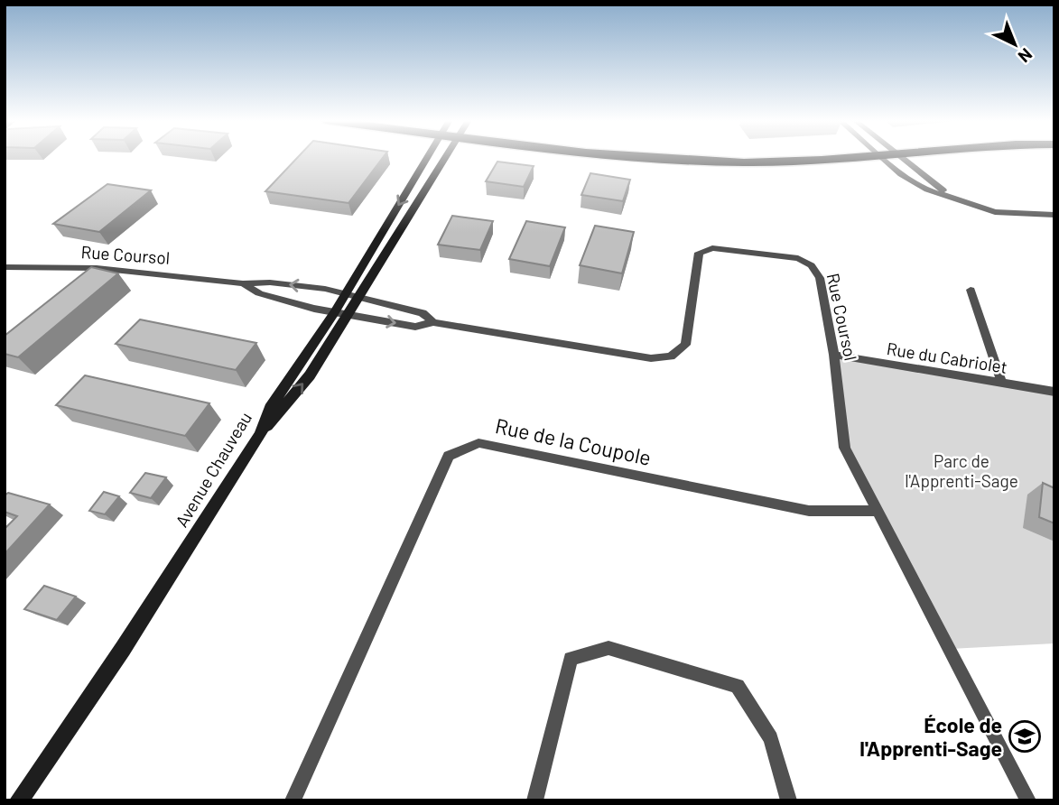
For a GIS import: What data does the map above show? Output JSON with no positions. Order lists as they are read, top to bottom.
{
  "streets": {
    "main road": ["Avenue Chauveau"],
    "street": ["Rue Coursol", "Rue du Cabriolet", "Rue de la Coupole"]
  },
  "crossings": [
    ["Rue Coursol", "Rue du Cabriolet"],
    ["Rue Coursol", "Rue de la Coupole"],
    ["Rue Coursol", "Avenue Chauveau"]
  ],
  "parks": ["Parc de l'Apprenti-Sage"],
  "places": {
    "school or university": ["École de l'Apprenti-Sage"]
  },
  "north": "bottom right"
}
